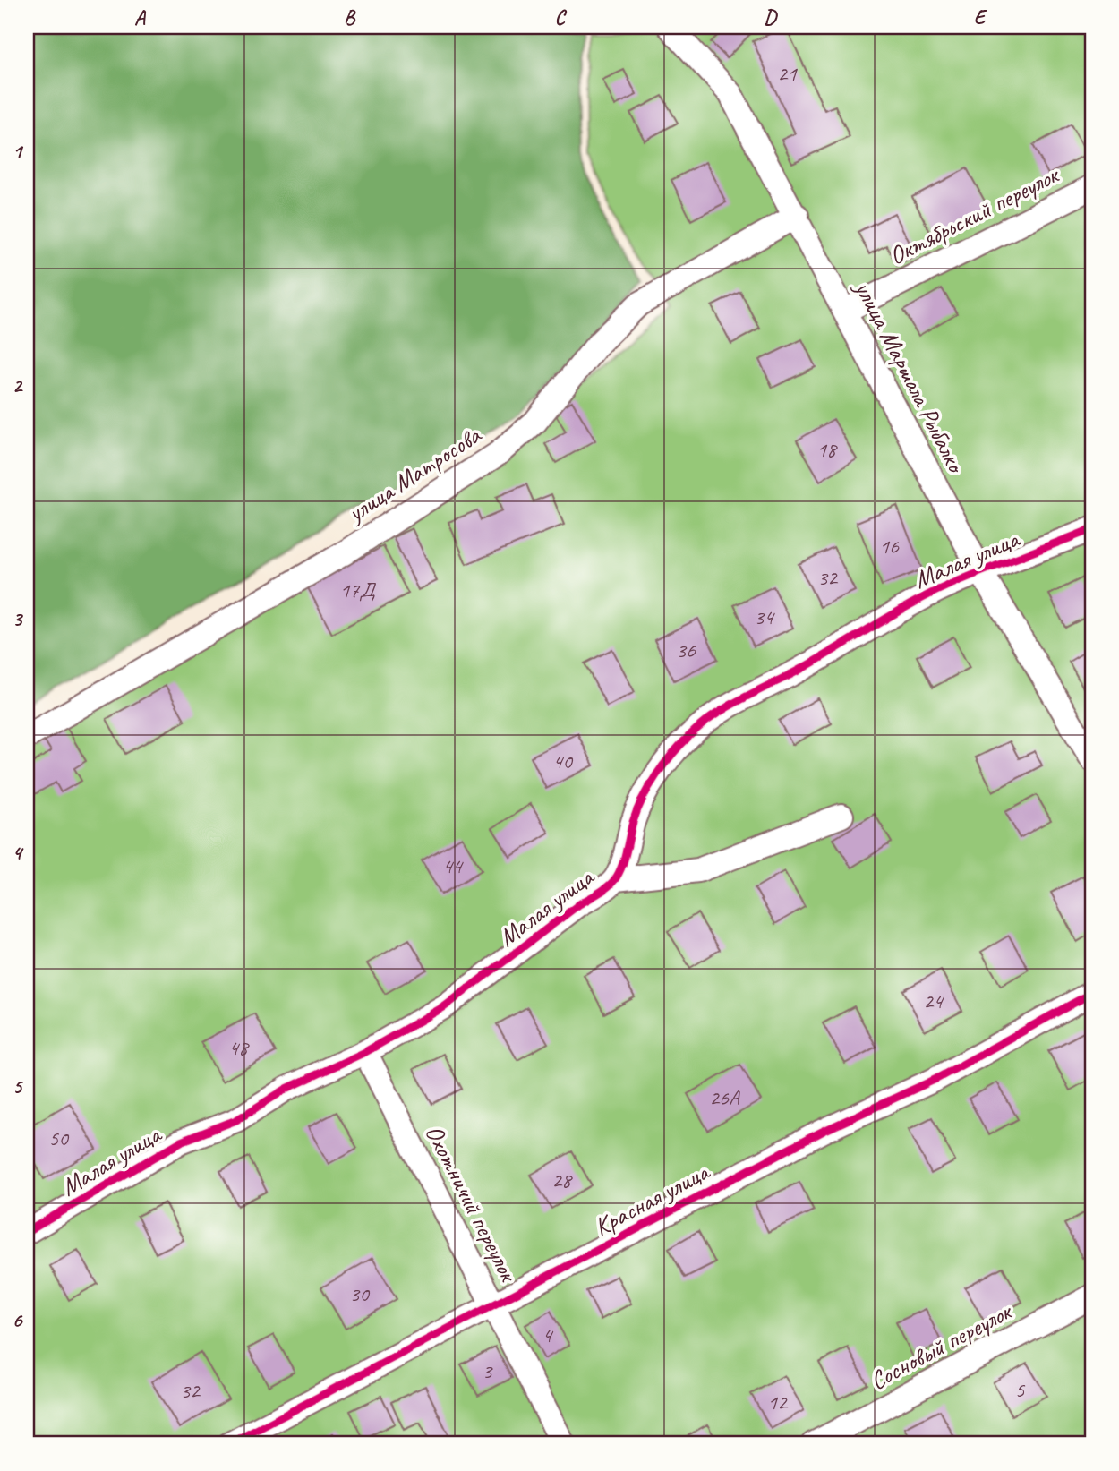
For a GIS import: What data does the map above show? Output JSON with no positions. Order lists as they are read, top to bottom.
{
  "streets": {
    "street": [
      "Октябрьский переулок",
      "улица Маршала Рыбалко",
      "улица Матросова",
      "Малая улица",
      "Красная улица",
      "Охотничий переулок",
      "Сосновый переулок"
    ]
  },
  "crossings": [
    ["Октябрьский переулок", "улица Маршала Рыбалко"],
    ["улица Маршала Рыбалко", "улица Матросова"],
    ["улица Маршала Рыбалко", "Малая улица"],
    ["Малая улица", "Охотничий переулок"],
    ["Красная улица", "Охотничий переулок"]
  ],
  "house_numbers": [
    "21",
    "18",
    "16",
    "32",
    "17Д",
    "34",
    "36",
    "40",
    "44",
    "24",
    "48",
    "26А",
    "50",
    "28",
    "30",
    "4",
    "3",
    "5",
    "32",
    "12"
  ],
  "grid": {
    "columns": [
      "A",
      "B",
      "C",
      "D",
      "E"
    ],
    "rows": [
      "1",
      "2",
      "3",
      "4",
      "5",
      "6"
    ]
  }
}
